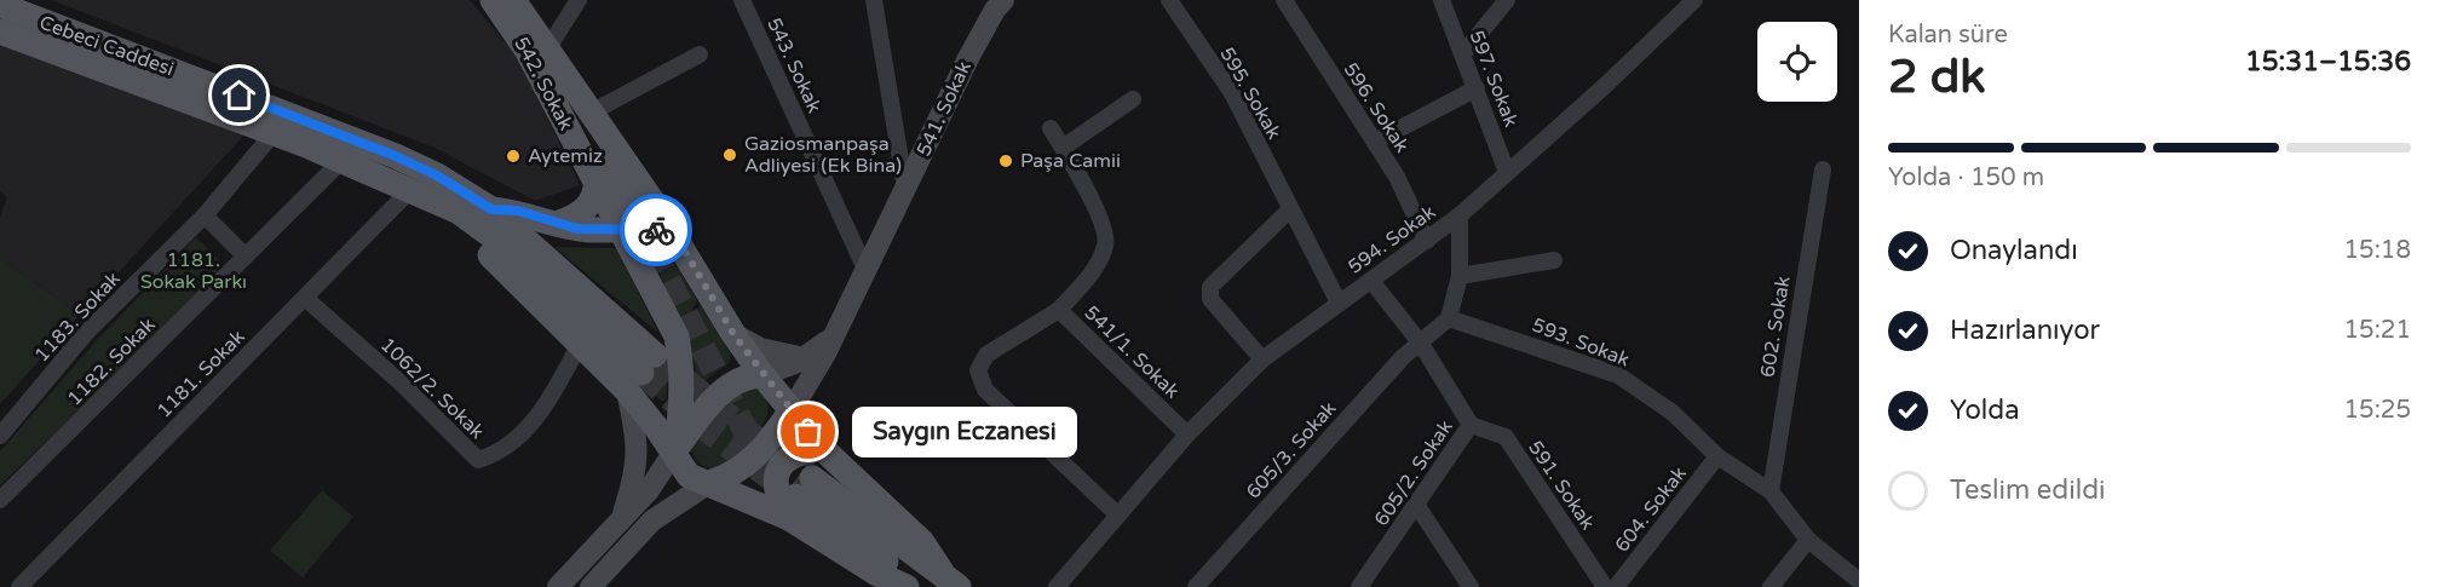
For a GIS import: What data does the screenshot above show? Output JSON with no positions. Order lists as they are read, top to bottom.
{
  "streets": {
    "main road": ["Cebeci Caddesi", "542. Sokak"],
    "street": [
      "543. Sokak",
      "597. Sokak",
      "595. Sokak",
      "596. Sokak",
      "541. Sokak",
      "594. Sokak",
      "1183. Sokak",
      "602. Sokak",
      "593. Sokak",
      "541/1. Sokak",
      "1182. Sokak",
      "1181. Sokak",
      "1062/2. Sokak",
      "605/3. Sokak",
      "605/2. Sokak",
      "591. Sokak",
      "604. Sokak"
    ]
  },
  "crossings": [
    ["Cebeci Caddesi", "1183. Sokak"],
    ["Cebeci Caddesi", "1182. Sokak"],
    ["Cebeci Caddesi", "1181. Sokak"],
    ["543. Sokak", "541. Sokak"],
    ["597. Sokak", "594. Sokak"],
    ["595. Sokak", "594. Sokak"],
    ["596. Sokak", "594. Sokak"],
    ["594. Sokak", "541/1. Sokak"],
    ["594. Sokak", "605/2. Sokak"],
    ["602. Sokak", "593. Sokak"],
    ["593. Sokak", "605/3. Sokak"],
    ["593. Sokak", "604. Sokak"],
    ["1181. Sokak", "1062/2. Sokak"],
    ["605/3. Sokak", "605/2. Sokak"],
    ["605/2. Sokak", "591. Sokak"]
  ],
  "parks": ["1181. Sokak Parkı"],
  "places": [
    "Gaziosmanpaşa Adliyesi (Ek Bina)",
    "Aytemiz",
    "Paşa Camii",
    "Saygın Eczanesi"
  ],
  "page": {
    "heading": ["2 dk", "Kalan süre", "15:31–15:36"],
    "bar": "Yolda · 150 m",
    "list": [
      ["Onaylandı", "15:18"],
      ["Hazırlanıyor", "15:21"],
      ["Yolda", "15:25"],
      "Teslim edildi"
    ],
    "bubble": "Saygın Eczanesi"
  }
}
